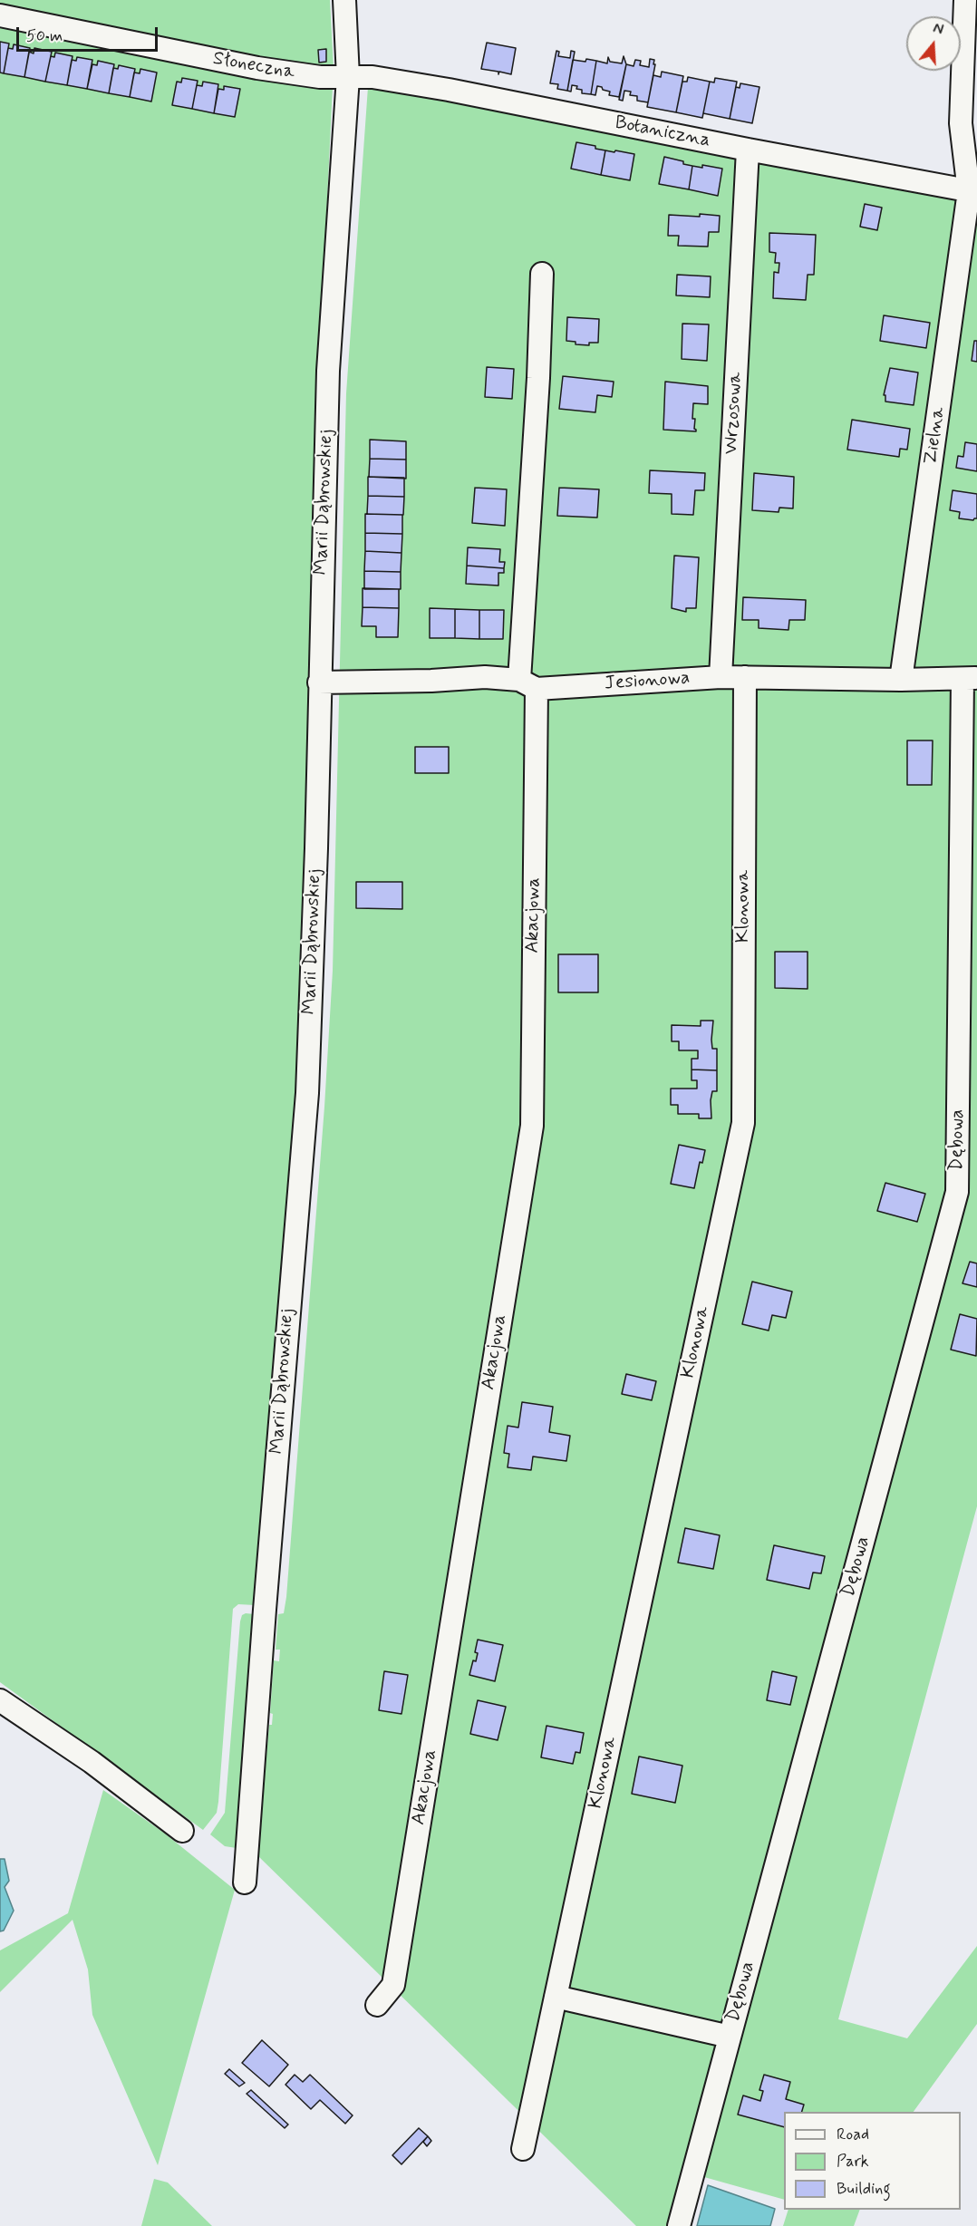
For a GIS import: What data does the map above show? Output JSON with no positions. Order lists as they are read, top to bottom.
{
  "streets": {
    "street": [
      "Słoneczna",
      "Botaniczna",
      "Wrzosowa",
      "Zielna",
      "Marii Dąbrowskiej",
      "Jesionowa",
      "Klonowa",
      "Akacjowa",
      "Dębowa"
    ]
  },
  "crossings": [
    ["Słoneczna", "Botaniczna"],
    ["Słoneczna", "Marii Dąbrowskiej"],
    ["Botaniczna", "Wrzosowa"],
    ["Botaniczna", "Zielna"],
    ["Botaniczna", "Marii Dąbrowskiej"],
    ["Wrzosowa", "Jesionowa"],
    ["Zielna", "Jesionowa"],
    ["Marii Dąbrowskiej", "Jesionowa"],
    ["Jesionowa", "Klonowa"],
    ["Jesionowa", "Akacjowa"],
    ["Jesionowa", "Dębowa"]
  ],
  "legend": ["Road", "Park", "Building"],
  "scale_bar": "50 m",
  "north": "top"
}
